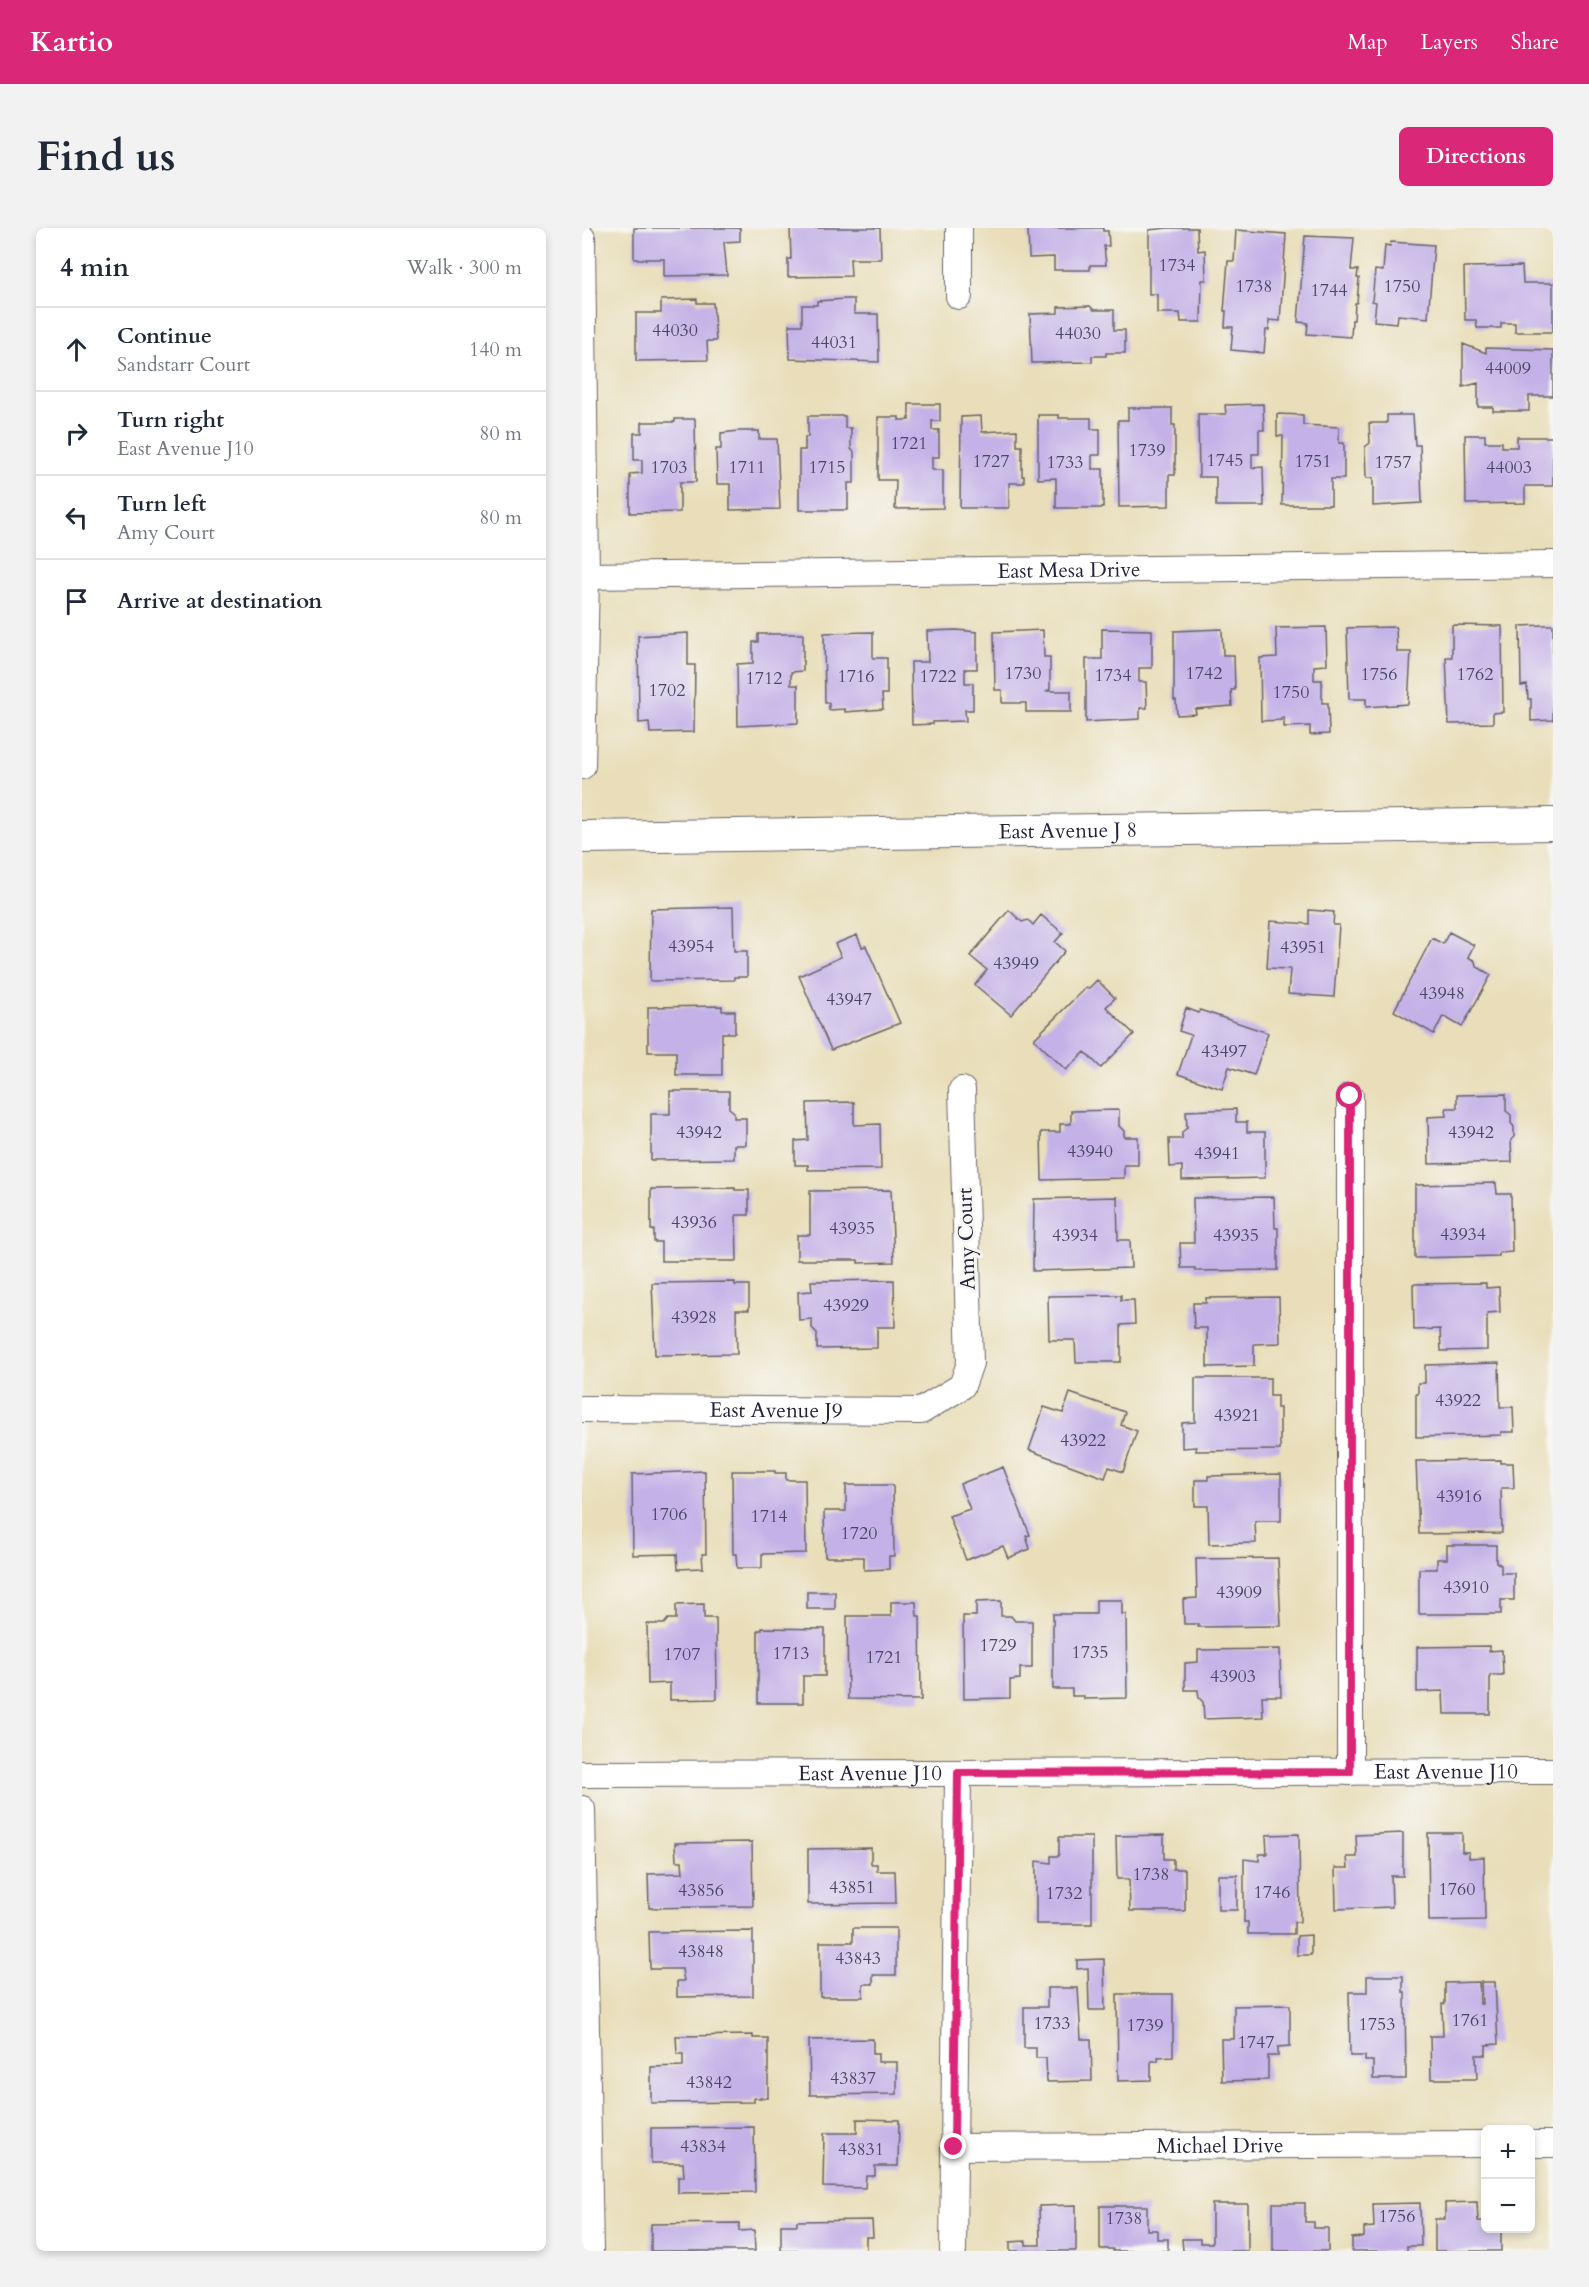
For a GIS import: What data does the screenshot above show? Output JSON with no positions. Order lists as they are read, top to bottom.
{
  "streets": {
    "street": [
      "East Mesa Drive",
      "East Avenue J 8",
      "Amy Court",
      "East Avenue J9",
      "East Avenue J10",
      "Michael Drive"
    ]
  },
  "crossings": [
    ["Amy Court", "East Avenue J9"]
  ],
  "house_numbers": [
    "1734",
    "1738",
    "1750",
    "1744",
    "44030",
    "44030",
    "44031",
    "44009",
    "1721",
    "1739",
    "1745",
    "1727",
    "1751",
    "1733",
    "1757",
    "1703",
    "1711",
    "1715",
    "44003",
    "1730",
    "1742",
    "1756",
    "1762",
    "1734",
    "1716",
    "1722",
    "1712",
    "1702",
    "1750",
    "43954",
    "43951",
    "43949",
    "43948",
    "43947",
    "43497",
    "43942",
    "43942",
    "43940",
    "43941",
    "43936",
    "43935",
    "43934",
    "43934",
    "43935",
    "43929",
    "43928",
    "43922",
    "43921",
    "43922",
    "43916",
    "1706",
    "1714",
    "1720",
    "43910",
    "43909",
    "1729",
    "1735",
    "1713",
    "1707",
    "1721",
    "43903",
    "1738",
    "43851",
    "1760",
    "43856",
    "1746",
    "1732",
    "43848",
    "43843",
    "1761",
    "1733",
    "1753",
    "1739",
    "1747",
    "43837",
    "43842",
    "43834",
    "43831",
    "1756",
    "1738"
  ],
  "page": {
    "header": "Kartio",
    "nav": ["Map", "Layers", "Share"],
    "buttons": "Directions",
    "title": "Find us",
    "heading": ["4 min", "Walk · 300 m"],
    "list": [
      ["Continue", "Sandstarr Court", "140 m"],
      ["Turn right", "East Avenue J10", "80 m"],
      ["Turn left", "Amy Court", "80 m"],
      "Arrive at destination"
    ],
    "map_buttons": ["+", "−"]
  }
}
